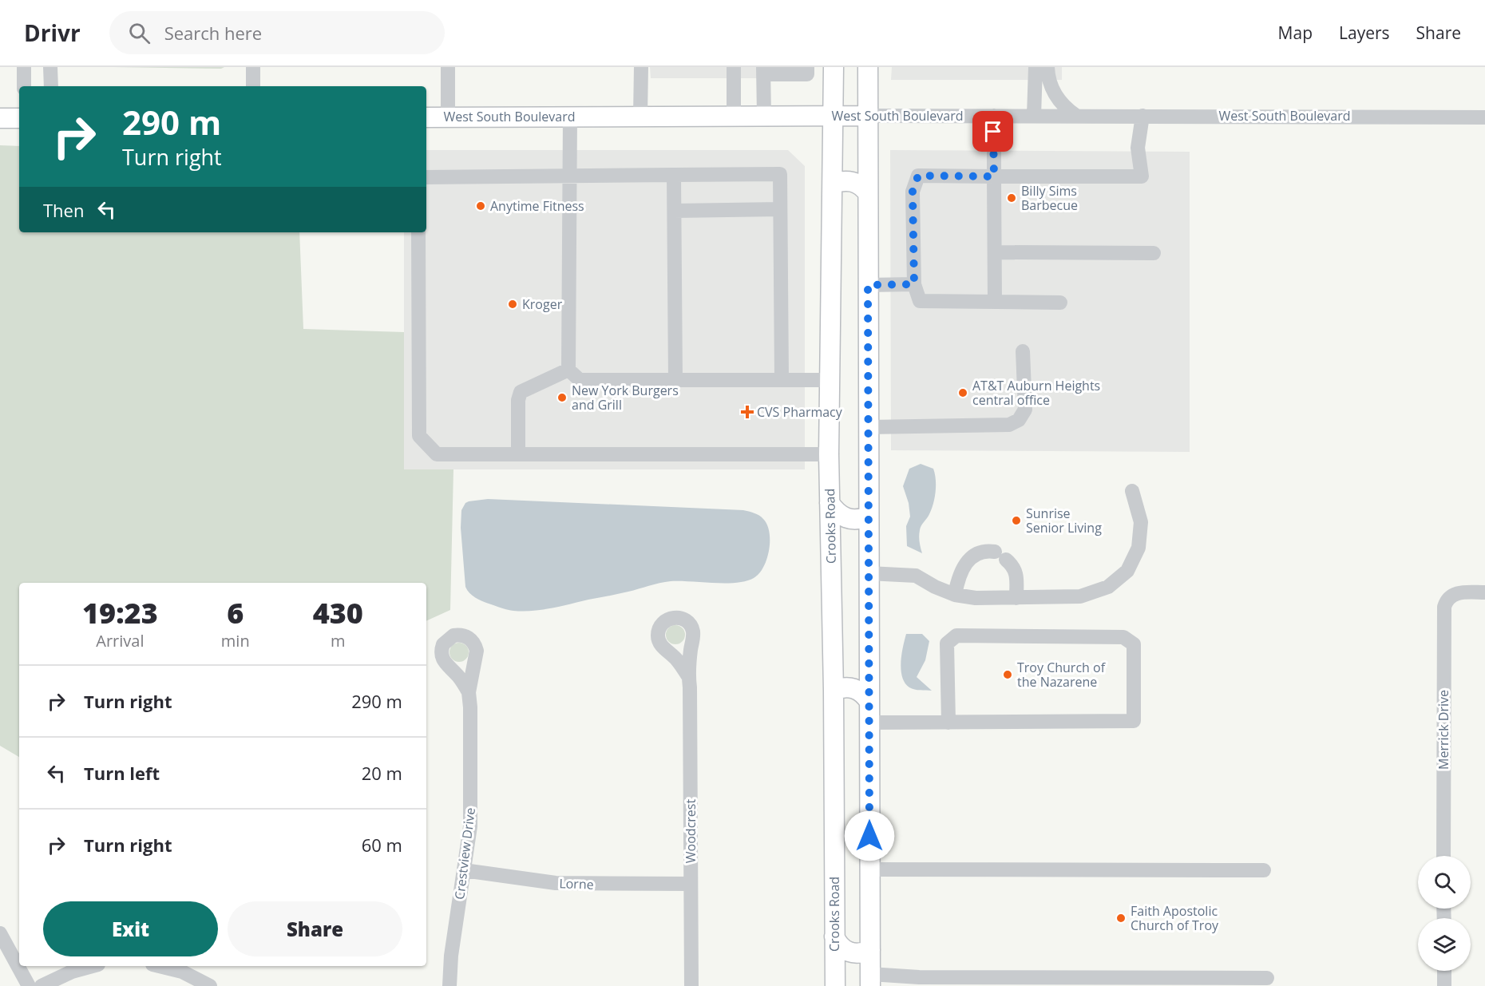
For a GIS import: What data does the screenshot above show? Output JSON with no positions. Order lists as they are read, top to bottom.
{
  "streets": {
    "main road": ["West South Boulevard", "Crooks Road"],
    "street": [
      "Merrick Drive",
      "Woodcrest",
      "Crestview Drive",
      "Lorne"
    ]
  },
  "crossings": [
    ["West South Boulevard", "Crooks Road"],
    ["Woodcrest", "Lorne"],
    ["Crestview Drive", "Lorne"]
  ],
  "places": {
    "other": [
      "Billy Sims Barbecue",
      "Anytime Fitness",
      "Kroger",
      "AT&T Auburn Heights central office",
      "New York Burgers and Grill",
      "Sunrise Senior Living",
      "Troy Church of the Nazarene",
      "Faith Apostolic Church of Troy"
    ],
    "health": ["CVS Pharmacy"]
  },
  "page": {
    "header": "Drivr",
    "search": "Search here",
    "nav": ["Map", "Layers", "Share"],
    "turn": ["290 m", "Turn right"],
    "then": "Then",
    "eta": [
      "19:23",
      "Arrival",
      "6",
      "min",
      "430",
      "m"
    ],
    "list": [
      {
        "name": "Turn right",
        "value": "290 m"
      },
      {
        "name": "Turn left",
        "value": "20 m"
      },
      {
        "name": "Turn right",
        "value": "60 m"
      }
    ],
    "buttons": ["Exit", "Share"]
  }
}
